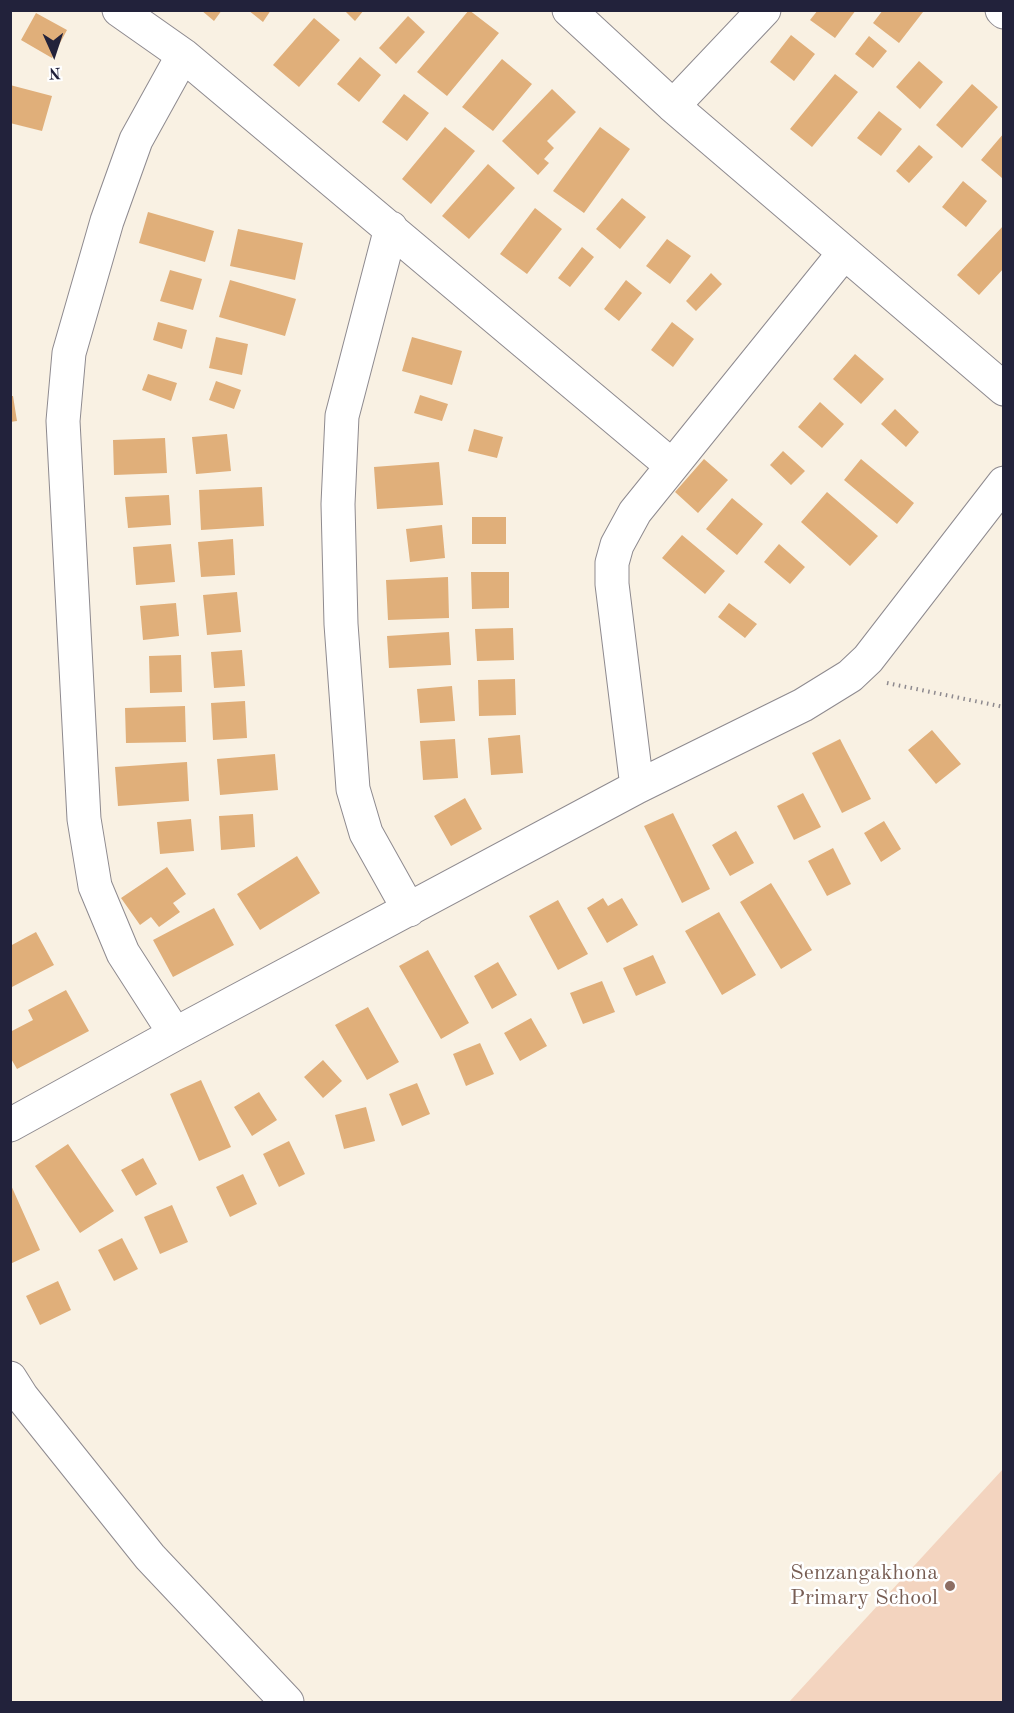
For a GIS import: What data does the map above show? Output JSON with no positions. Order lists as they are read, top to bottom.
{
  "places": ["Senzangakhona Primary School"],
  "north": "bottom"
}
